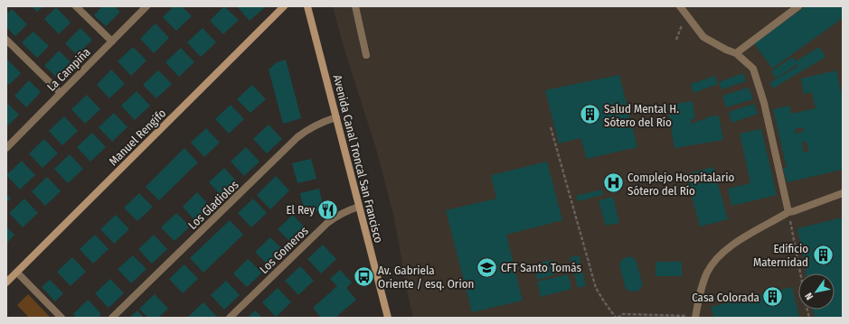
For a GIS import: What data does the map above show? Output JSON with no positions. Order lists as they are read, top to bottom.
{
  "streets": {
    "street": [
      "La Campiña",
      "Manuel Rengifo",
      "Avenida Canal Troncal San Francisco",
      "Los Gladiolos",
      "Los Gomeros"
    ]
  },
  "crossings": [
    ["Avenida Canal Troncal San Francisco", "Los Gladiolos"],
    ["Avenida Canal Troncal San Francisco", "Los Gomeros"]
  ],
  "places": {
    "building": ["Salud Mental H. Sótero del Río", "Edificio Maternidad", "Casa Colorada"],
    "hospital": ["Complejo Hospitalario Sótero del Río"],
    "restaurant": ["El Rey"],
    "school or university": ["CFT Santo Tomás"],
    "bus stop": ["Av. Gabriela Oriente / esq. Orion"]
  },
  "north": "bottom left"
}
